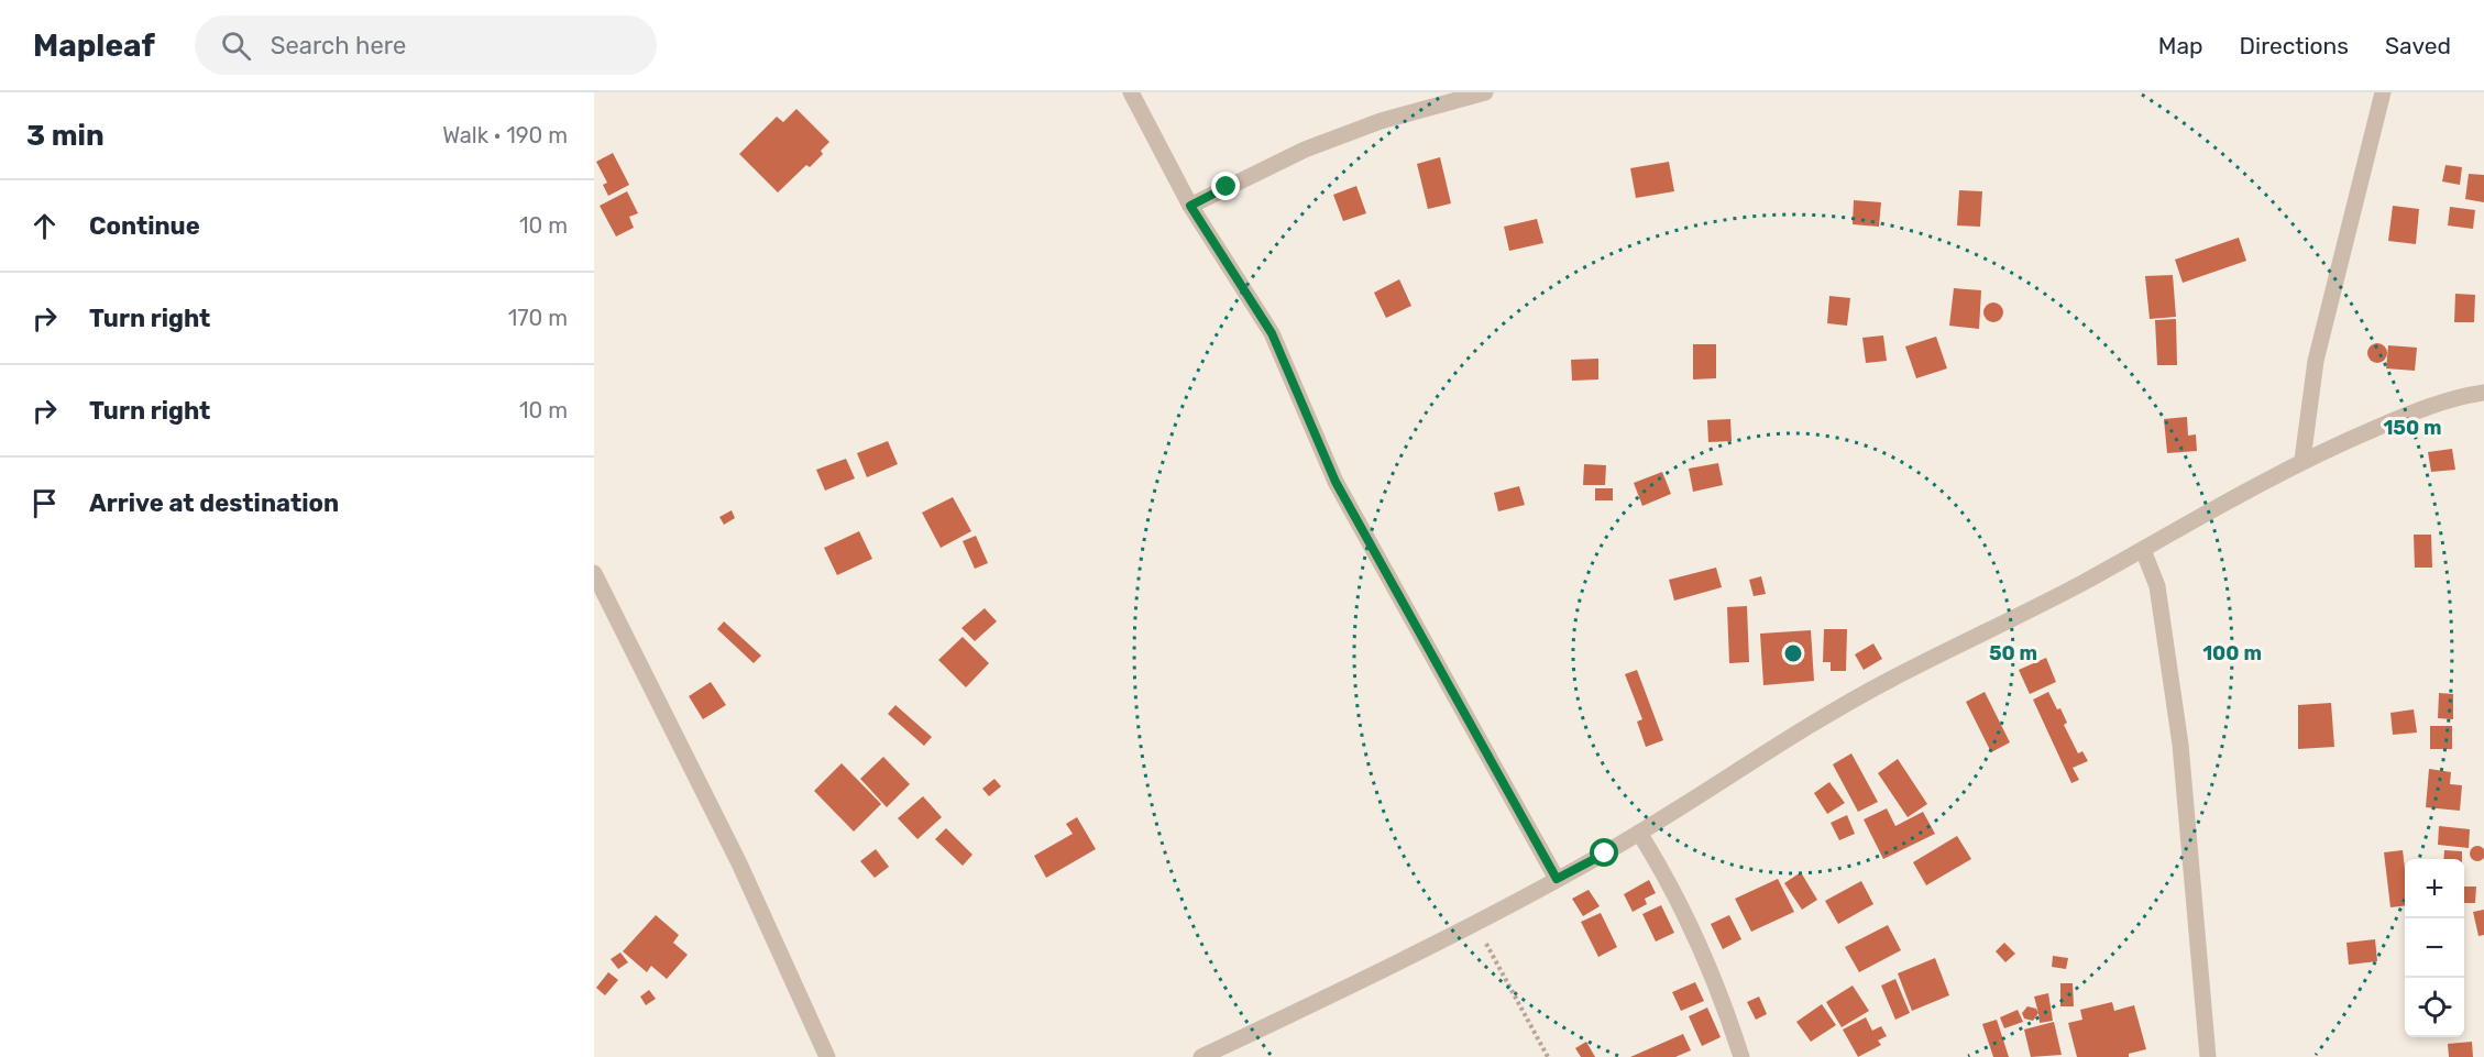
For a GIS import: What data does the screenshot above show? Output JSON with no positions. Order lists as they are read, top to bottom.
{
  "page": {
    "header": "Mapleaf",
    "search": "Search here",
    "nav": ["Map", "Directions", "Saved"],
    "heading": ["3 min", "Walk · 190 m"],
    "list": [
      ["Continue", "10 m"],
      ["Turn right", "170 m"],
      ["Turn right", "10 m"],
      "Arrive at destination"
    ],
    "map_buttons": ["+", "−"]
  },
  "rings": ["150 m", "50 m", "100 m"]
}
